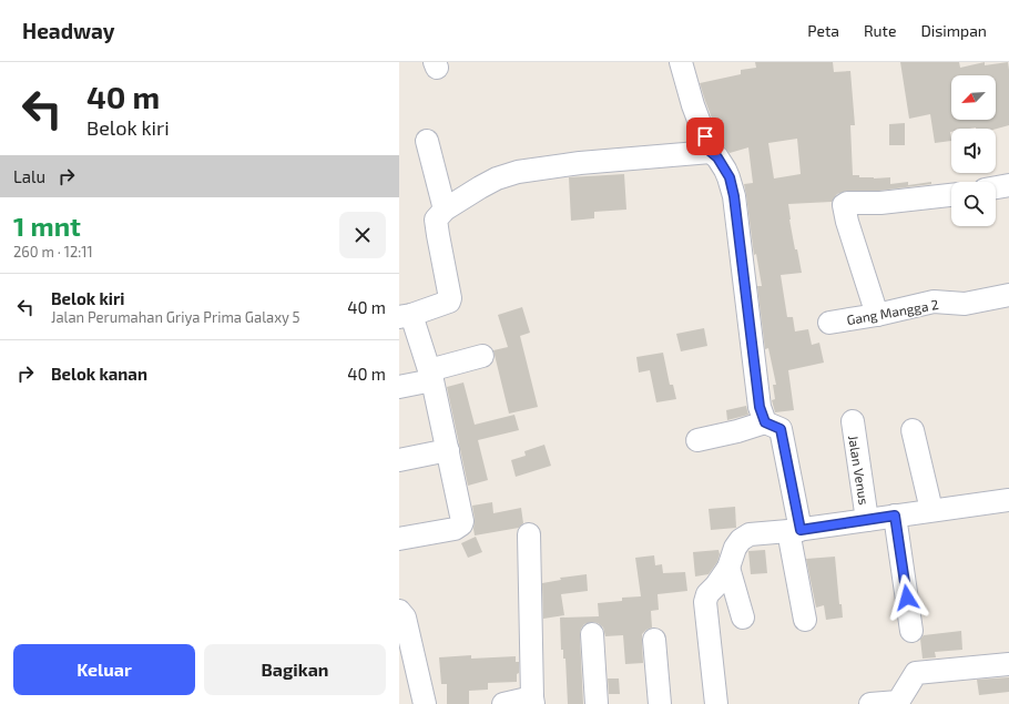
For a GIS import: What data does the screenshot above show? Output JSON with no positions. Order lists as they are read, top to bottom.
{
  "streets": {
    "street": ["Gang Mangga 2", "Jalan Venus"]
  },
  "north": "bottom left",
  "page": {
    "header": "Headway",
    "nav": ["Peta", "Rute", "Disimpan"],
    "turn": ["40 m", "Belok kiri"],
    "then": "Lalu",
    "heading": ["1 mnt", "260 m · 12:11"],
    "list": [
      {
        "name": "Belok kiri",
        "note": "Jalan Perumahan Griya Prima Galaxy 5",
        "value": "40 m"
      },
      {
        "name": "Belok kanan",
        "value": "40 m"
      }
    ],
    "buttons": ["Keluar", "Bagikan"]
  }
}
